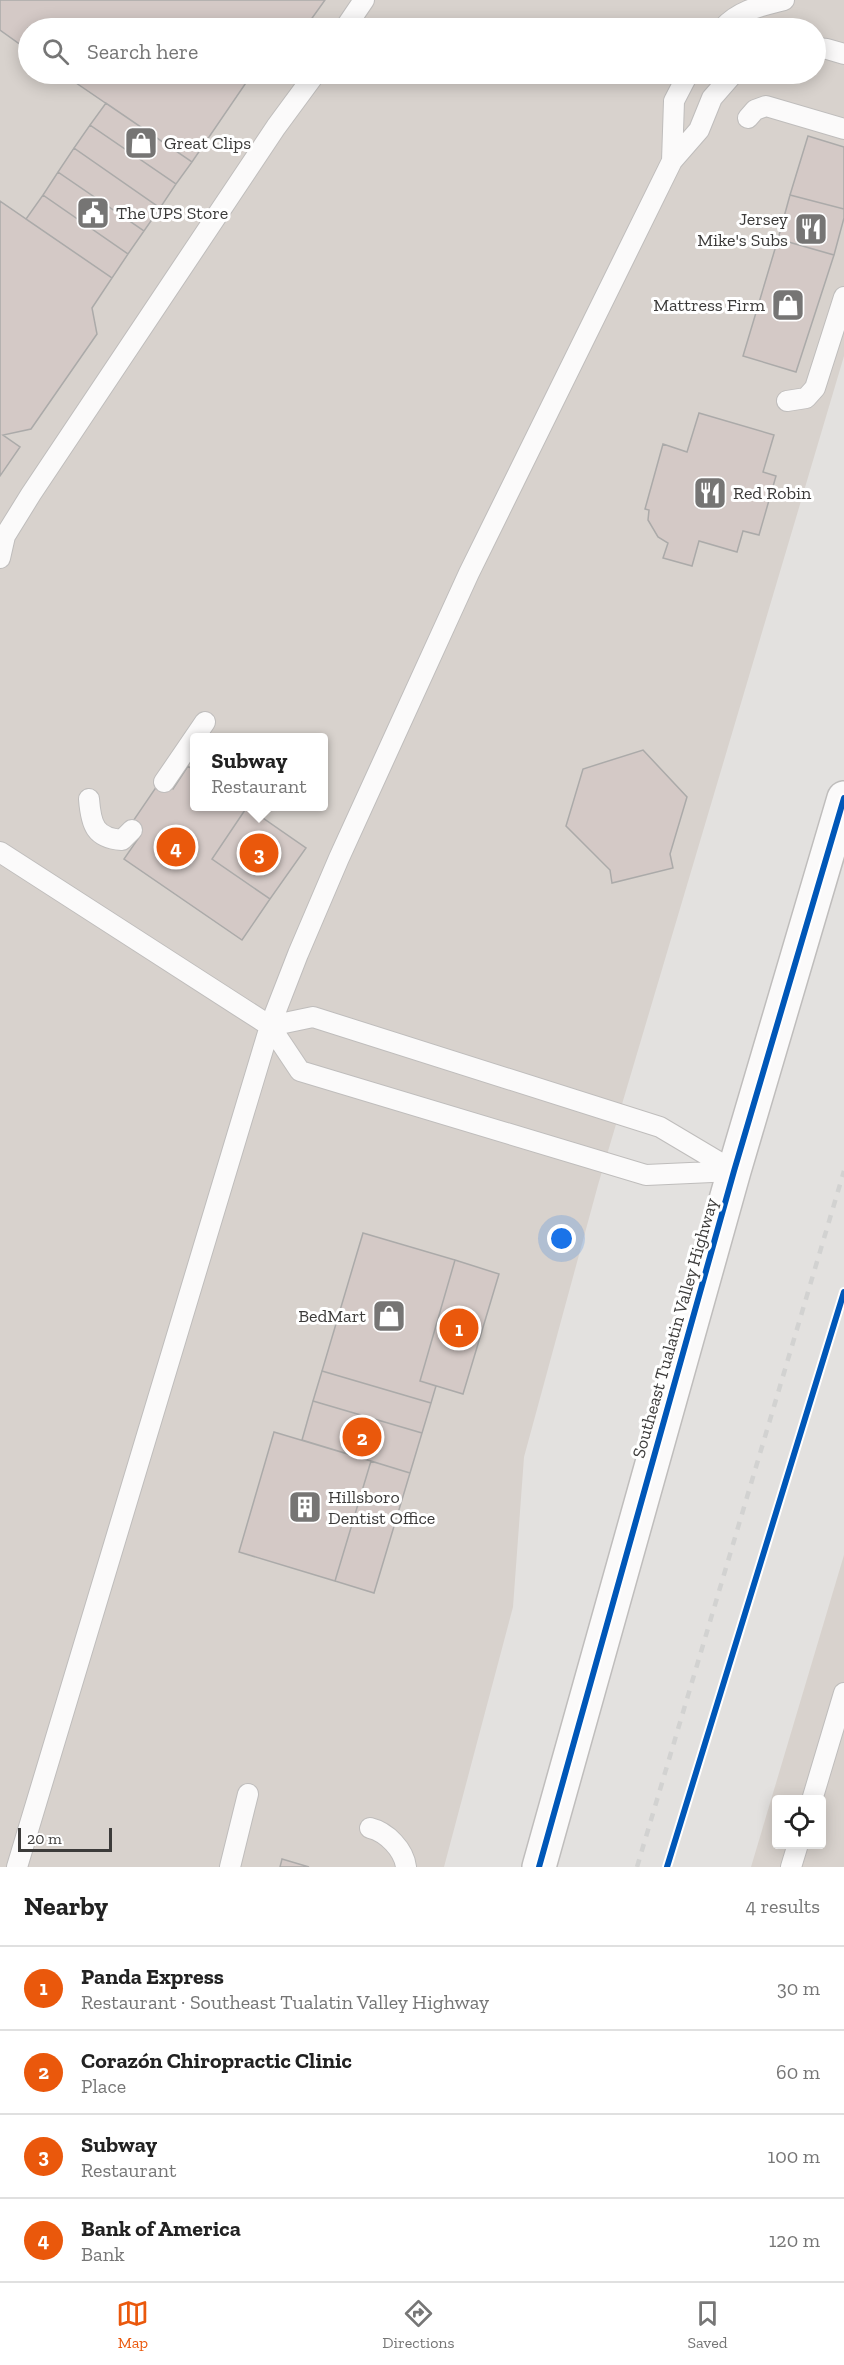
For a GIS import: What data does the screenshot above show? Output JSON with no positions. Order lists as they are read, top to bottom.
{
  "streets": {
    "main road": ["Southeast Tualatin Valley Highway"]
  },
  "places": {
    "shop": ["Great Clips", "Mattress Firm", "BedMart"],
    "public building": ["The UPS Store"],
    "restaurant": ["Jersey Mike's Subs", "Red Robin"],
    "building": ["Hillsboro Dentist Office"]
  },
  "scale_bar": "20 m",
  "page": {
    "search": "Search here",
    "popup": ["Subway", "Restaurant"],
    "pins": [
      "4",
      "3",
      "1",
      "2"
    ],
    "scale": "20 m",
    "heading": ["Nearby", "4 results"],
    "list": [
      {
        "mark": "1",
        "name": "Panda Express",
        "note": "Restaurant · Southeast Tualatin Valley Highway",
        "value": "30 m"
      },
      {
        "mark": "2",
        "name": "Corazón Chiropractic Clinic",
        "note": "Place",
        "value": "60 m"
      },
      {
        "mark": "3",
        "name": "Subway",
        "note": "Restaurant",
        "value": "100 m"
      },
      {
        "mark": "4",
        "name": "Bank of America",
        "note": "Bank",
        "value": "120 m"
      }
    ],
    "nav": ["Map", "Directions", "Saved"]
  }
}
